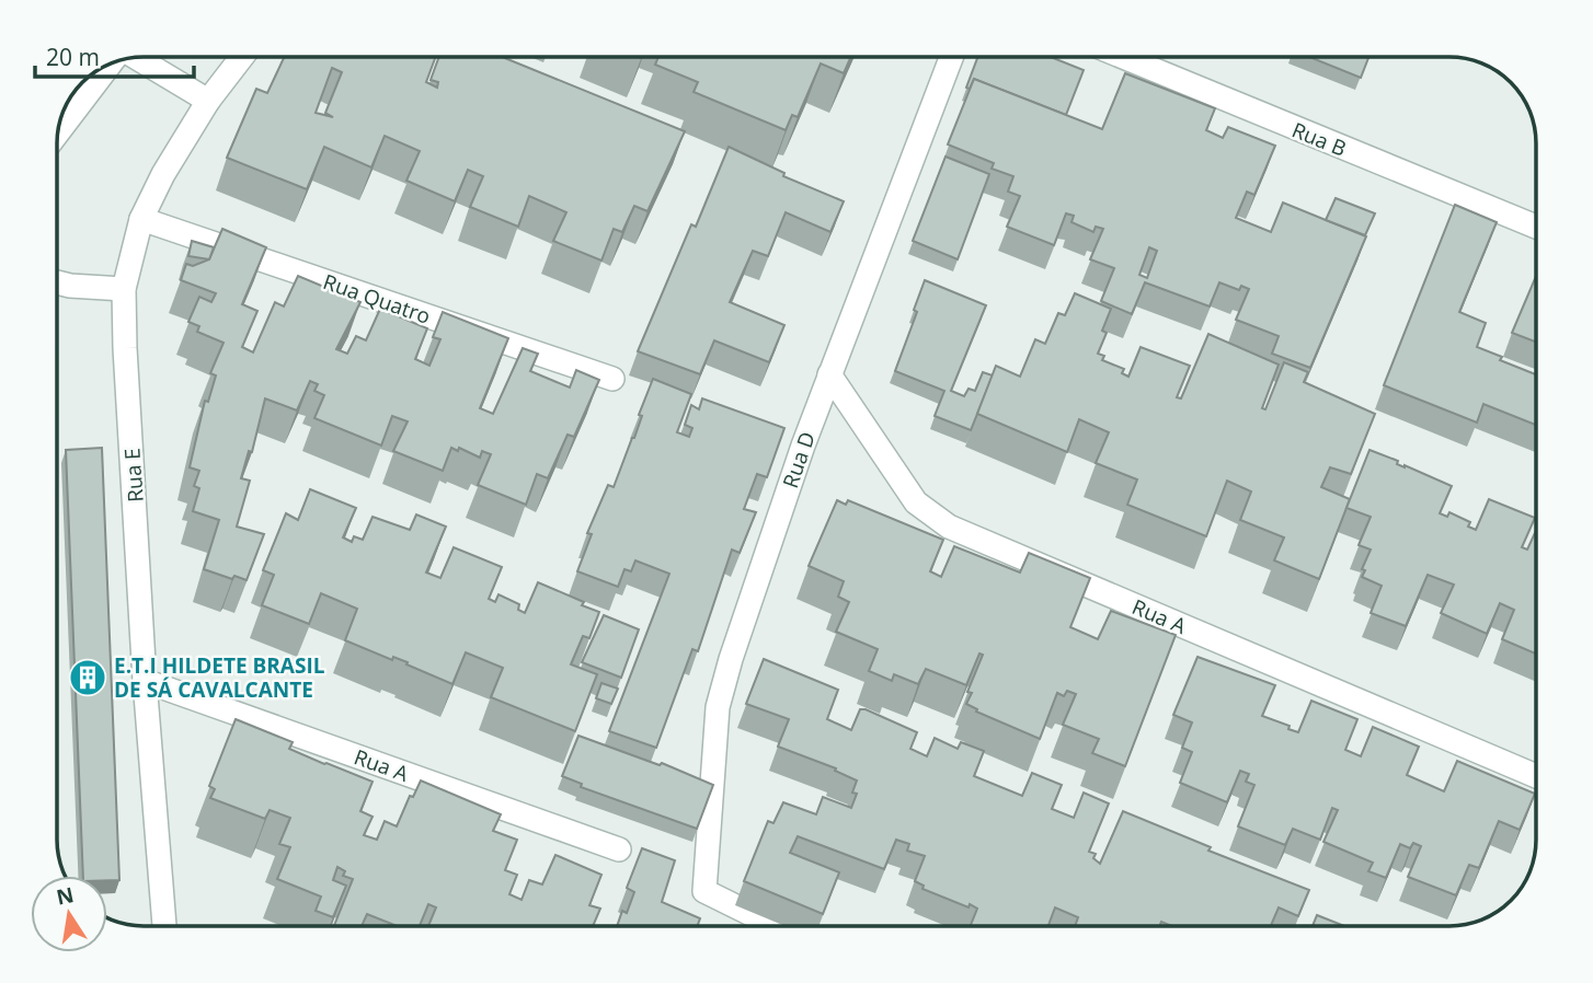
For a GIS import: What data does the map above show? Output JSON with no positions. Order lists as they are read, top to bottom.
{
  "streets": {
    "street": [
      "Rua B",
      "Rua Quatro",
      "Rua D",
      "Rua E",
      "Rua A"
    ]
  },
  "crossings": [
    ["Rua Quatro", "Rua E"],
    ["Rua D", "Rua A"],
    ["Rua E", "Rua A"]
  ],
  "places": {
    "building": ["E.T.I HILDETE BRASIL DE SÁ CAVALCANTE"]
  },
  "scale_bar": "20 m",
  "north": "top"
}
